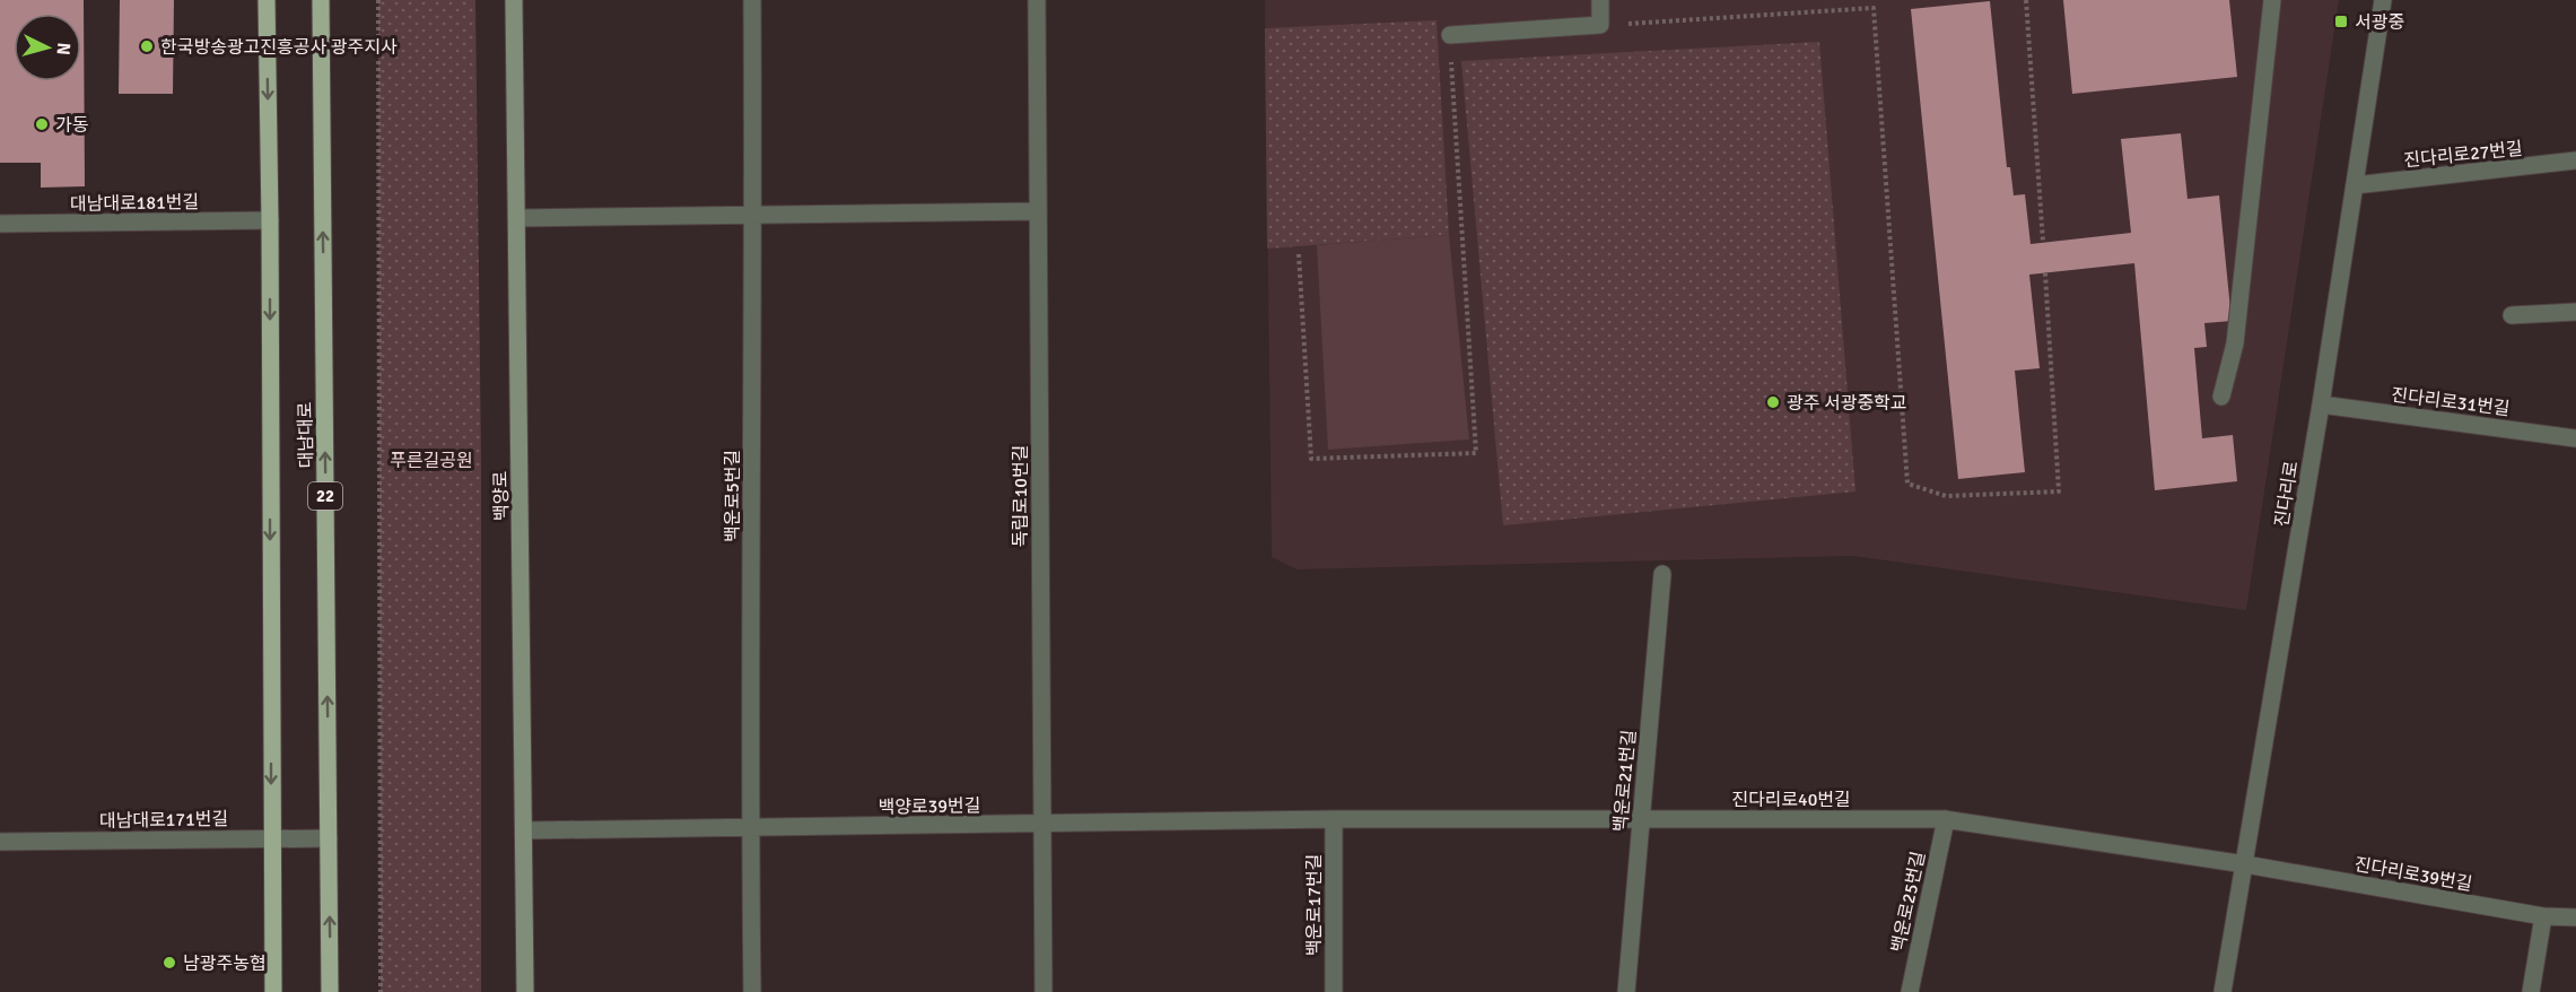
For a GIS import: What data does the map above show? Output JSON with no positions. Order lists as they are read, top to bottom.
{
  "streets": {
    "main road": ["대남대로", "22"],
    "street": [
      "진다리로27번길",
      "대남대로181번길",
      "진다리로31번길",
      "진다리로",
      "백양로",
      "백운로5번길",
      "독립로10번길",
      "백운로21번길",
      "진다리로40번길",
      "백양로39번길",
      "대남대로171번길",
      "진다리로39번길",
      "백운로25번길",
      "백운로17번길"
    ]
  },
  "crossings": [
    ["진다리로27번길", "진다리로"],
    ["대남대로181번길", "대남대로"],
    ["진다리로31번길", "진다리로"],
    ["대남대로", "대남대로171번길"],
    ["진다리로", "진다리로40번길"],
    ["진다리로", "진다리로39번길"],
    ["백양로", "백양로39번길"],
    ["백운로5번길", "백양로39번길"],
    ["독립로10번길", "백양로39번길"],
    ["백운로21번길", "진다리로40번길"],
    ["진다리로40번길", "백양로39번길"],
    ["진다리로40번길", "진다리로39번길"],
    ["진다리로40번길", "백운로25번길"],
    ["진다리로40번길", "백운로17번길"],
    ["백양로39번길", "백운로17번길"]
  ],
  "parks": ["푸른길공원"],
  "places": {
    "transit": ["서광중"],
    "other": [
      "한국방송광고진흥공사 광주지사",
      "가동",
      "광주 서광중학교",
      "남광주농협"
    ]
  },
  "north": "right"
}
